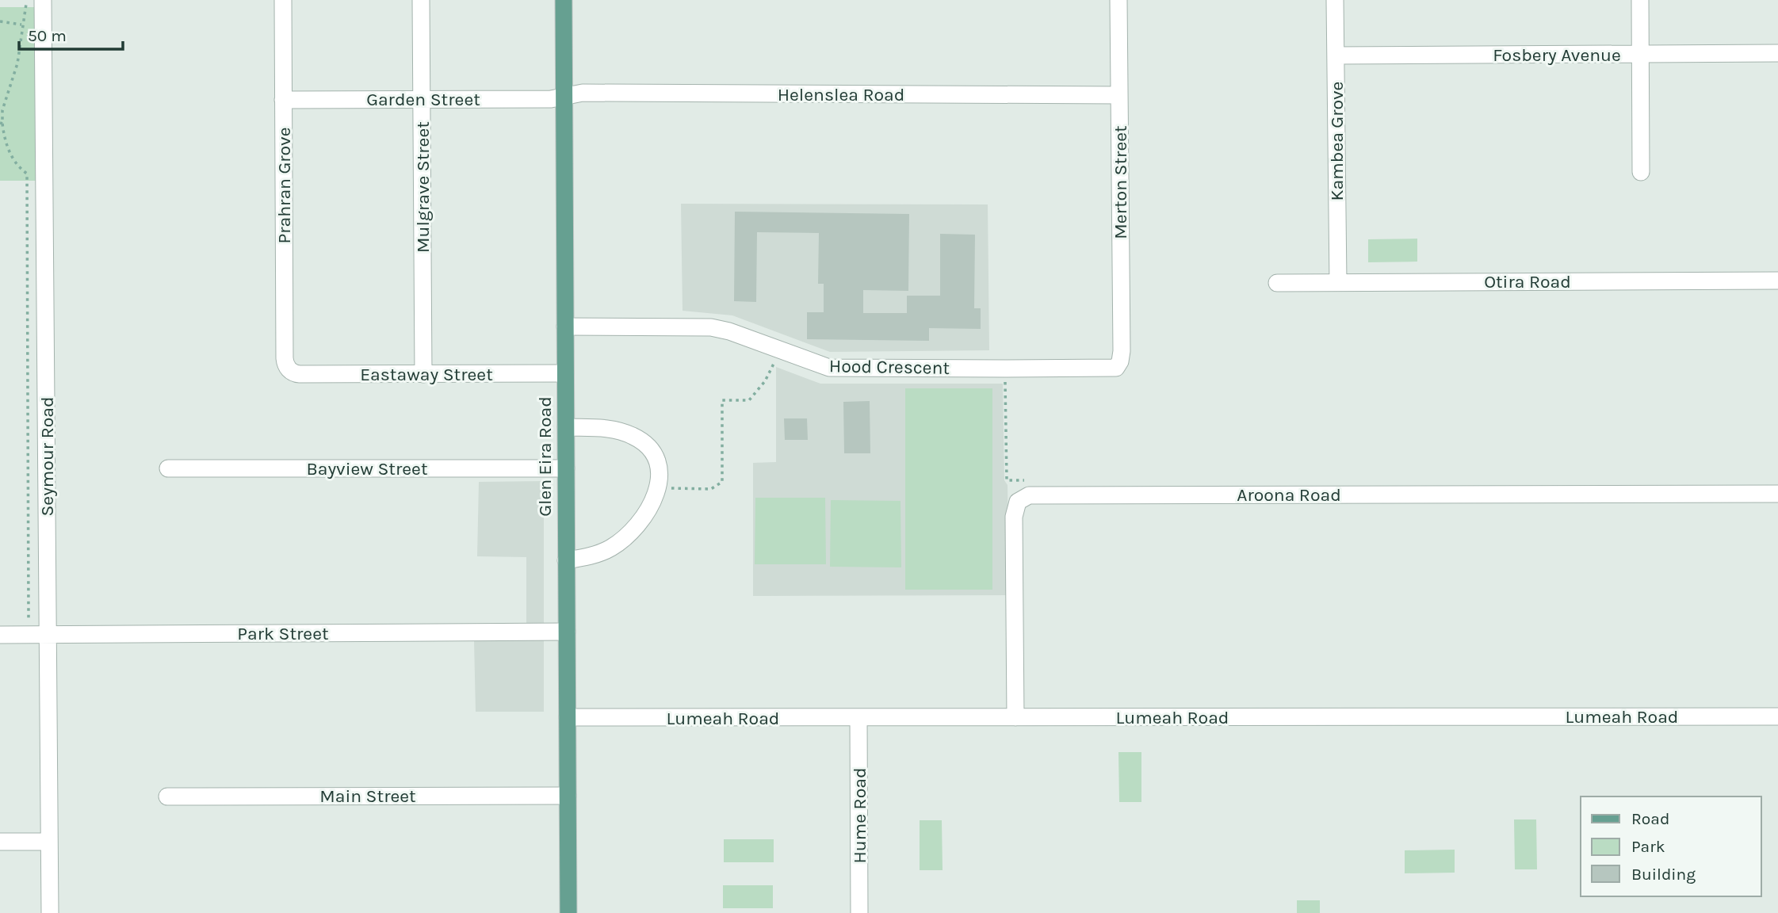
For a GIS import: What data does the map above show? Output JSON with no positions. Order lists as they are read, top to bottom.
{
  "streets": {
    "main road": ["Glen Eira Road"],
    "street": [
      "Fosbery Avenue",
      "Helenslea Road",
      "Garden Street",
      "Kambea Grove",
      "Merton Street",
      "Prahran Grove",
      "Mulgrave Street",
      "Otira Road",
      "Hood Crescent",
      "Eastaway Street",
      "Seymour Road",
      "Bayview Street",
      "Aroona Road",
      "Park Street",
      "Lumeah Road",
      "Main Street",
      "Hume Road"
    ]
  },
  "crossings": [
    ["Fosbery Avenue", "Kambea Grove"],
    ["Helenslea Road", "Garden Street"],
    ["Helenslea Road", "Merton Street"],
    ["Helenslea Road", "Glen Eira Road"],
    ["Garden Street", "Prahran Grove"],
    ["Garden Street", "Mulgrave Street"],
    ["Garden Street", "Glen Eira Road"],
    ["Kambea Grove", "Otira Road"],
    ["Merton Street", "Hood Crescent"],
    ["Prahran Grove", "Eastaway Street"],
    ["Mulgrave Street", "Eastaway Street"],
    ["Hood Crescent", "Glen Eira Road"],
    ["Eastaway Street", "Glen Eira Road"],
    ["Seymour Road", "Park Street"],
    ["Glen Eira Road", "Bayview Street"],
    ["Glen Eira Road", "Park Street"],
    ["Glen Eira Road", "Lumeah Road"],
    ["Glen Eira Road", "Main Street"],
    ["Aroona Road", "Lumeah Road"],
    ["Lumeah Road", "Hume Road"]
  ],
  "legend": ["Road", "Park", "Building"],
  "scale_bar": "50 m"
}
